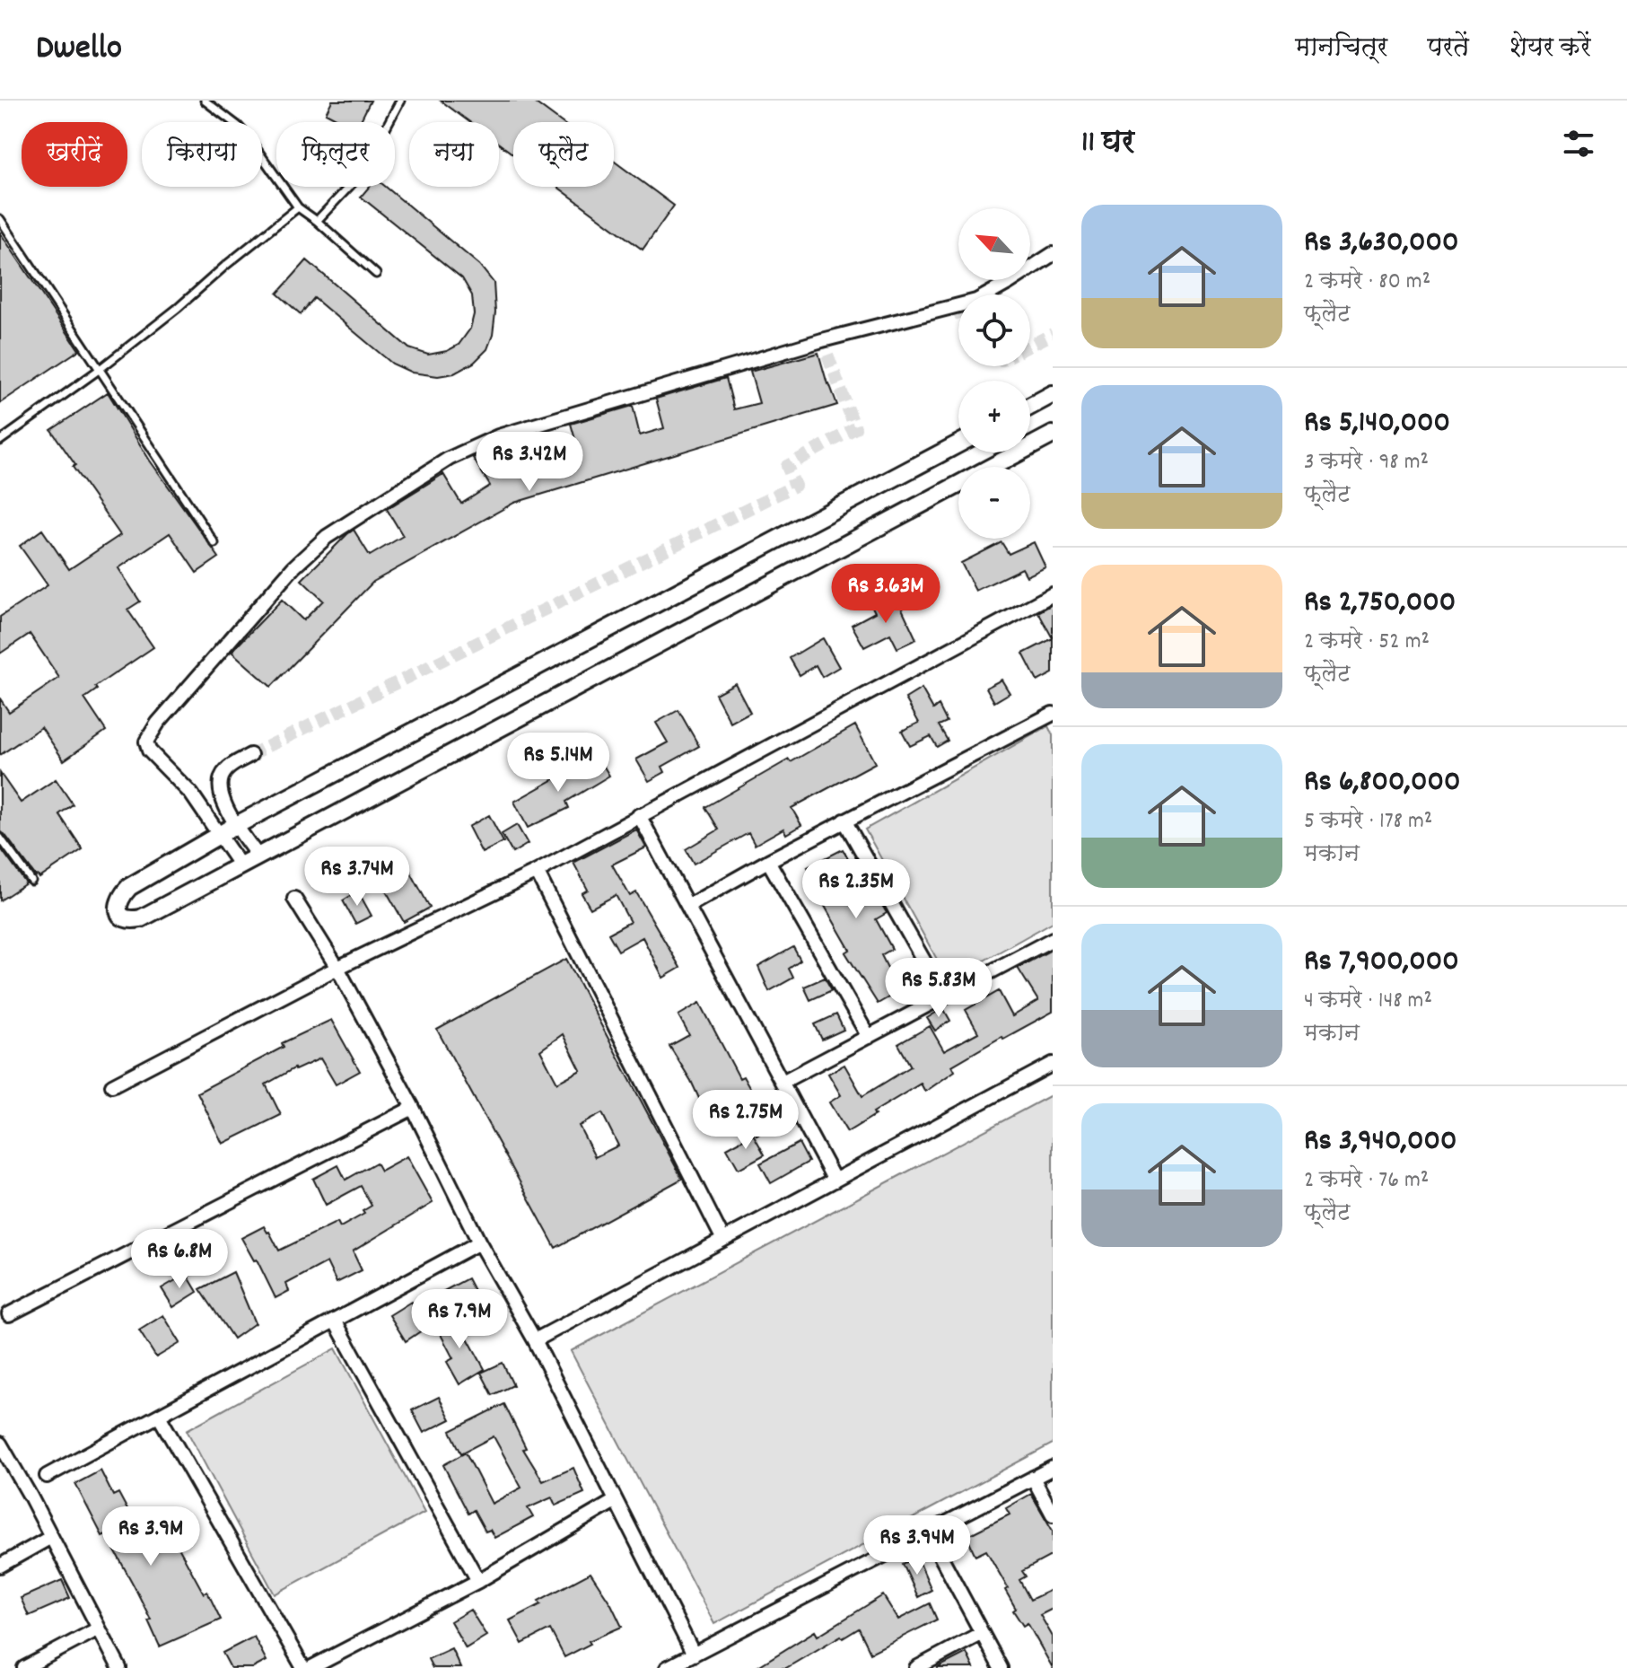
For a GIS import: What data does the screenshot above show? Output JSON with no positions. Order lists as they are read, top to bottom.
{
  "north": "top left",
  "page": {
    "header": "Dwello",
    "nav": ["मानचित्र", "परतें", "शेयर करें"],
    "heading": "11 घर",
    "chip": [
      "खरीदें",
      "किराया",
      "फ़िल्टर",
      "नया",
      "फ़्लैट"
    ],
    "list": [
      {
        "name": "Rs 3,630,000",
        "note": "2 कमरे · 80 m² · फ़्लैट"
      },
      {
        "name": "Rs 5,140,000",
        "note": "3 कमरे · 98 m² · फ़्लैट"
      },
      {
        "name": "Rs 2,750,000",
        "note": "2 कमरे · 52 m² · फ़्लैट"
      },
      {
        "name": "Rs 6,800,000",
        "note": "5 कमरे · 178 m² · मकान"
      },
      {
        "name": "Rs 7,900,000",
        "note": "4 कमरे · 148 m² · मकान"
      },
      {
        "name": "Rs 3,940,000",
        "note": "2 कमरे · 76 m² · फ़्लैट"
      }
    ],
    "map_buttons": ["+", "−"],
    "price": [
      "Rs 3.42M",
      "Rs 3.63M",
      "Rs 5.14M",
      "Rs 3.74M",
      "Rs 2.35M",
      "Rs 5.83M",
      "Rs 2.75M",
      "Rs 6.8M",
      "Rs 7.9M",
      "Rs 3.9M",
      "Rs 3.94M"
    ]
  }
}
